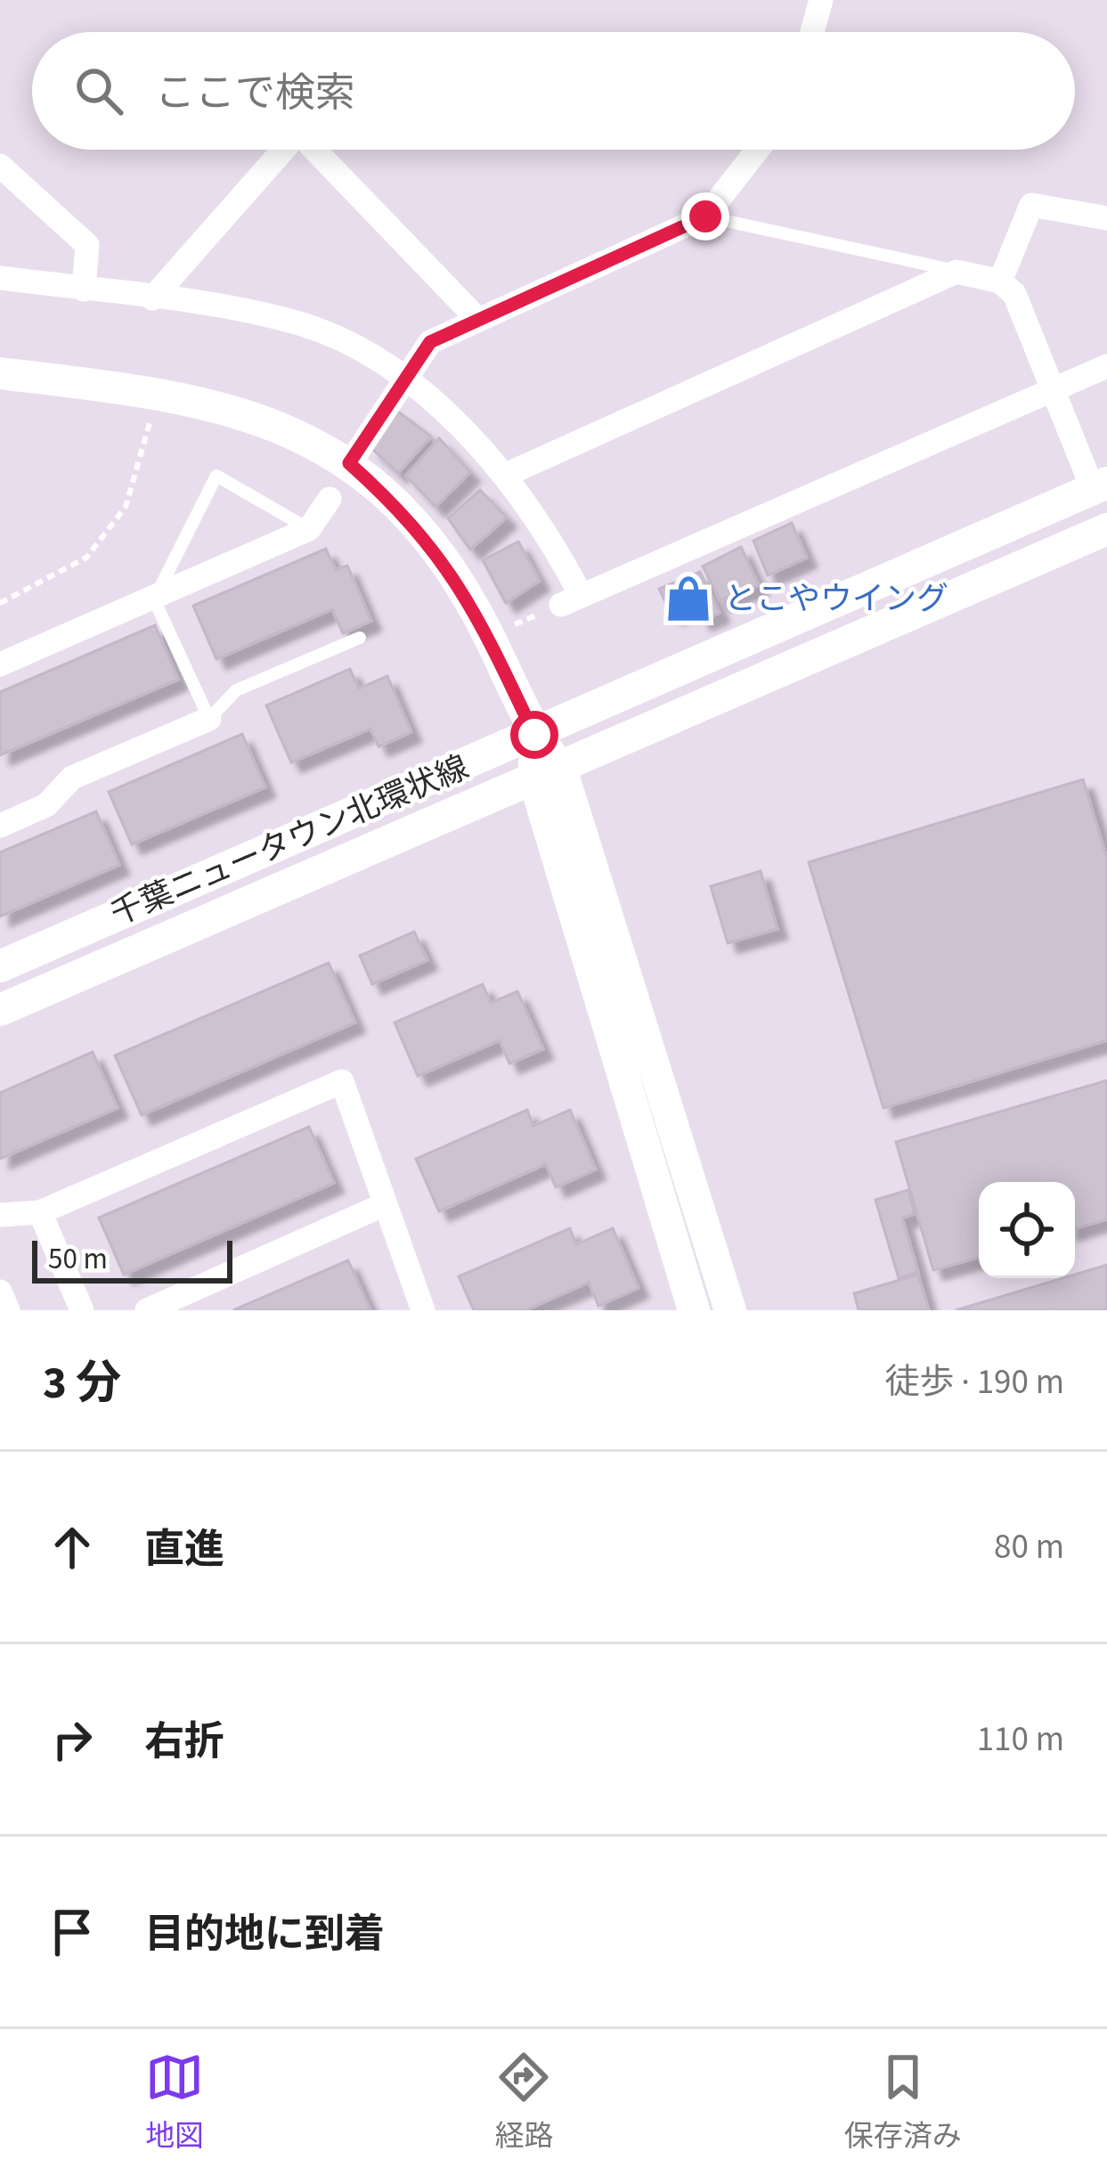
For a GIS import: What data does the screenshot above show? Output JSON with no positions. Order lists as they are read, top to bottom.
{
  "streets": {
    "main road": ["千葉ニュータウン北環状線"]
  },
  "places": {
    "shop": ["とこやウイング"]
  },
  "scale_bar": "50 m",
  "page": {
    "search": "ここで検索",
    "scale": "50 m",
    "heading": ["3 分", "徒歩 · 190 m"],
    "list": [
      ["直進", "80 m"],
      ["右折", "110 m"],
      "目的地に到着"
    ],
    "nav": ["地図", "経路", "保存済み"]
  }
}
